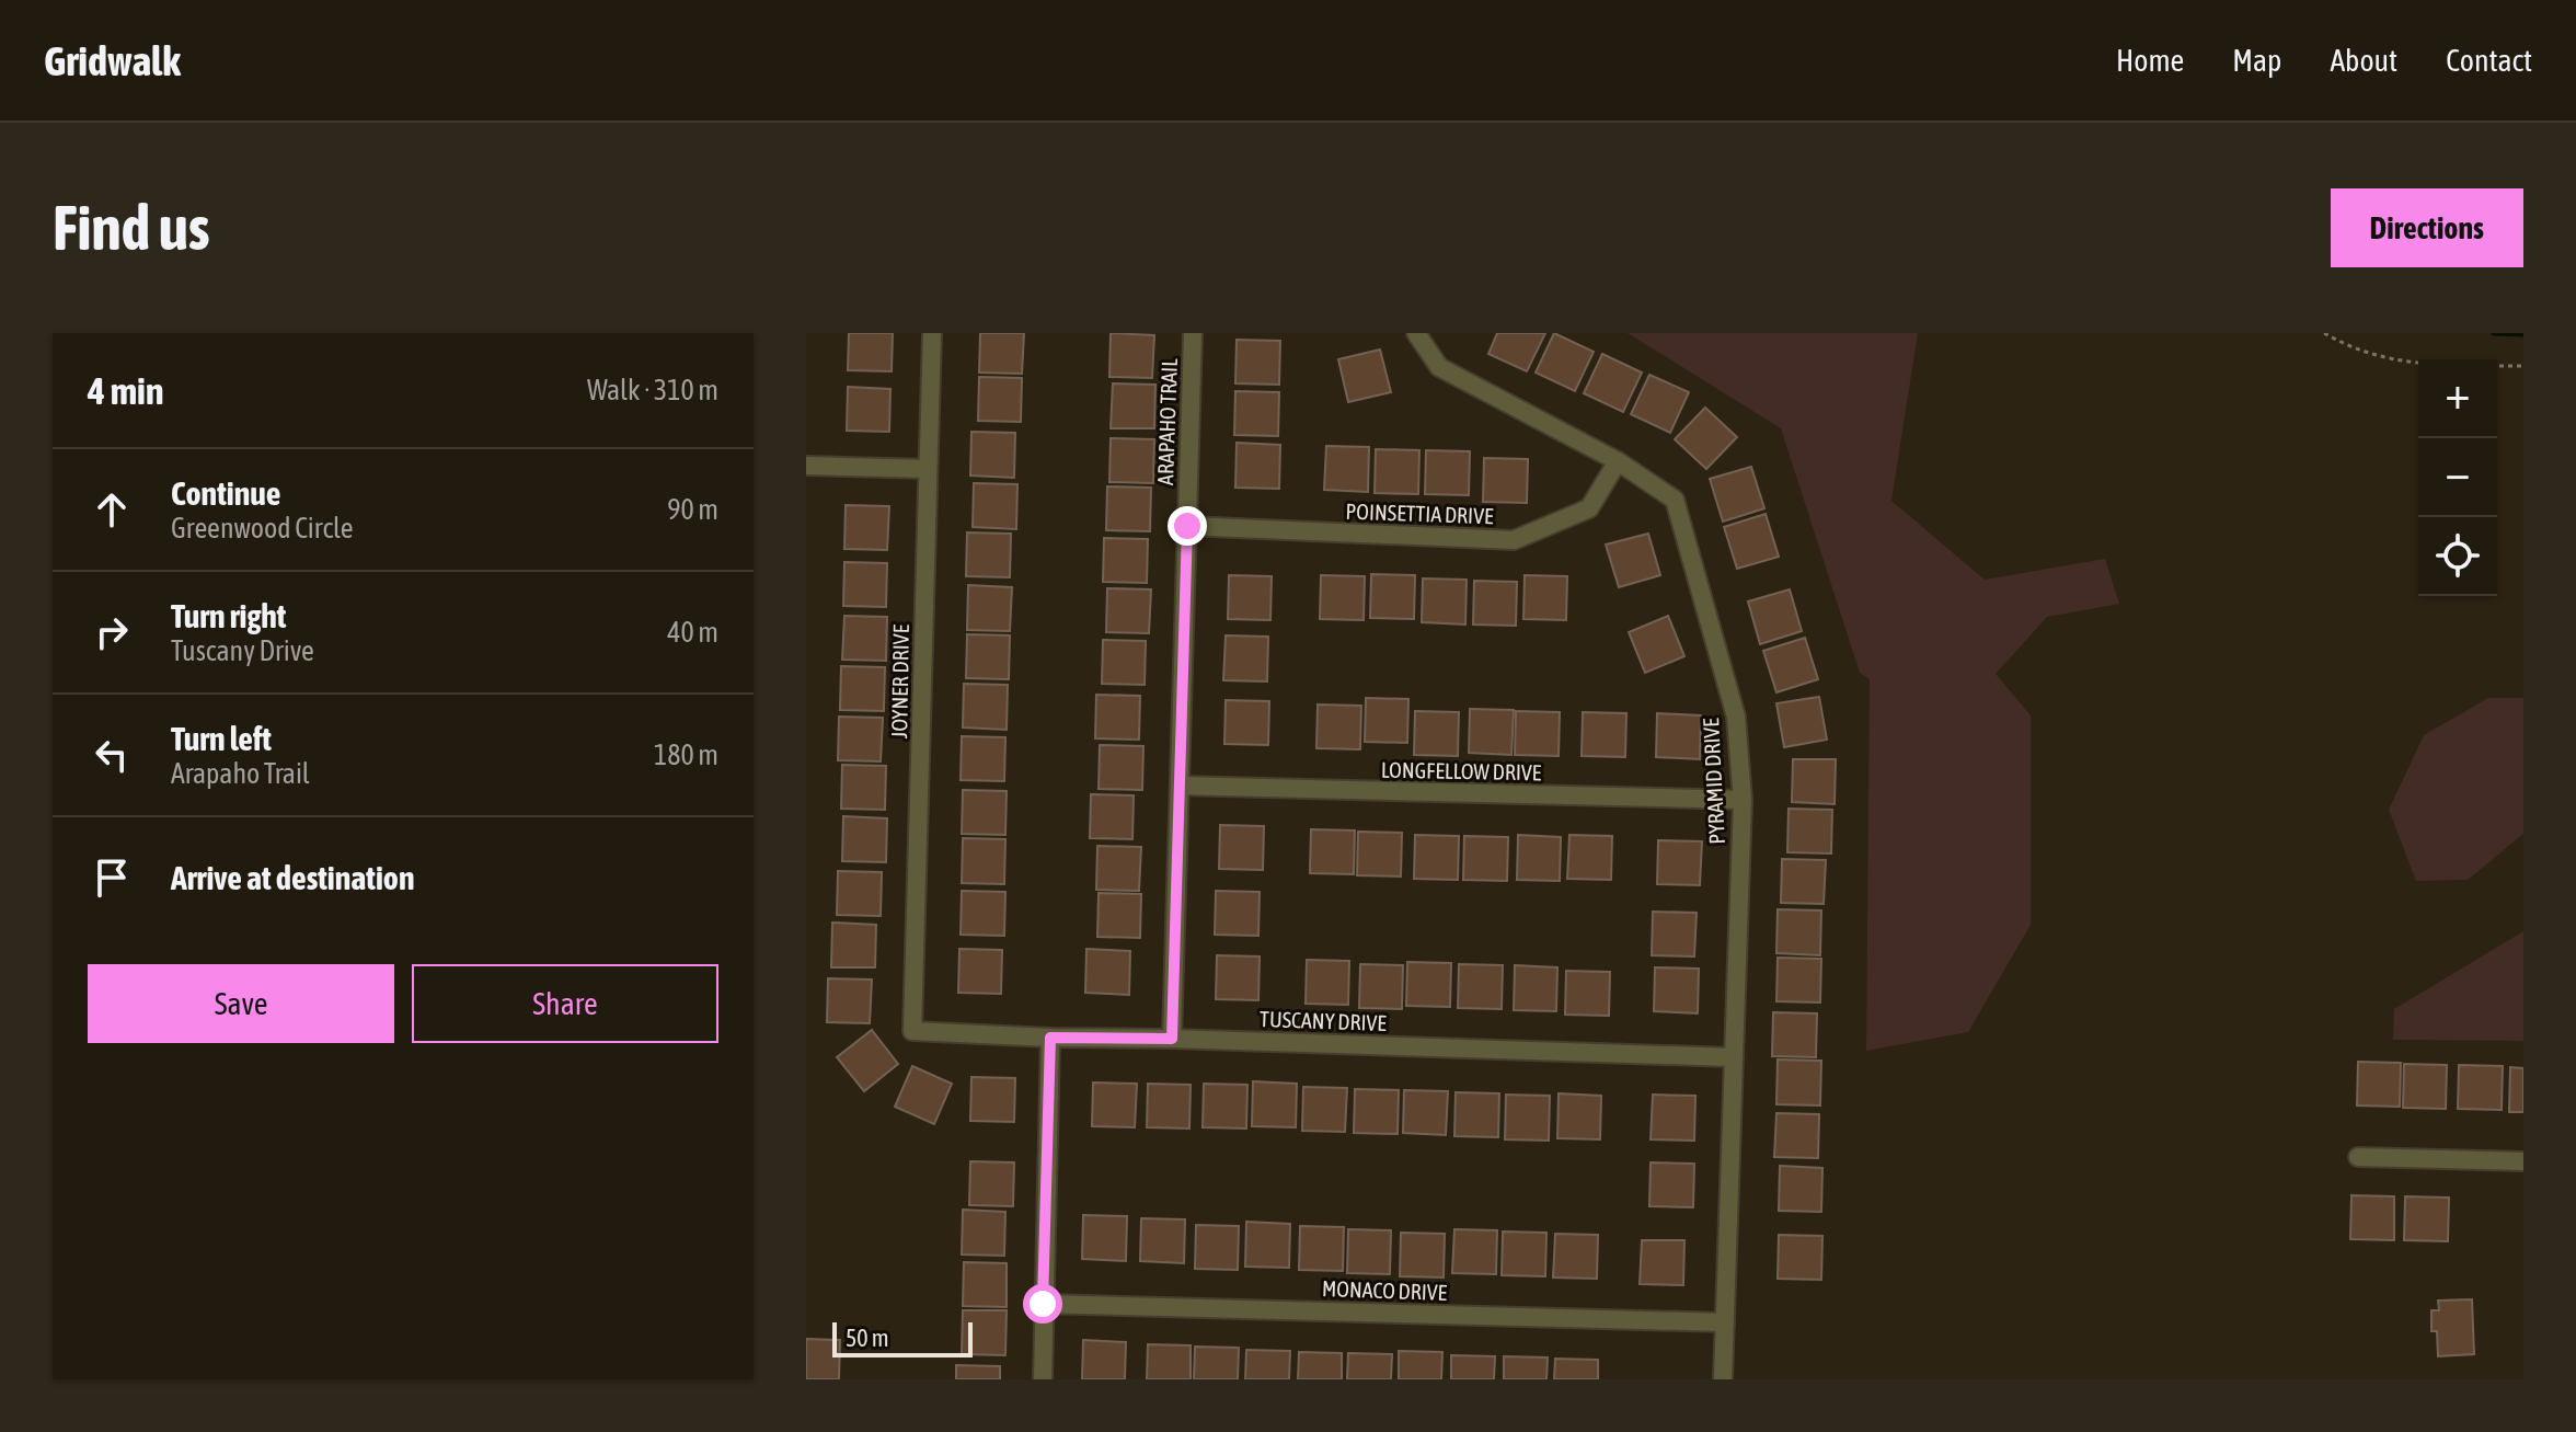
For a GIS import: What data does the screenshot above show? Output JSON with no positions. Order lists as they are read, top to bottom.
{
  "streets": {
    "street": [
      "ARAPAHO TRAIL",
      "POINSETTIA DRIVE",
      "JOYNER DRIVE",
      "LONGFELLOW DRIVE",
      "PYRAMID DRIVE",
      "TUSCANY DRIVE",
      "MONACO DRIVE"
    ]
  },
  "crossings": [
    ["ARAPAHO TRAIL", "POINSETTIA DRIVE"],
    ["ARAPAHO TRAIL", "LONGFELLOW DRIVE"],
    ["ARAPAHO TRAIL", "TUSCANY DRIVE"],
    ["POINSETTIA DRIVE", "PYRAMID DRIVE"],
    ["JOYNER DRIVE", "TUSCANY DRIVE"],
    ["LONGFELLOW DRIVE", "PYRAMID DRIVE"],
    ["PYRAMID DRIVE", "TUSCANY DRIVE"],
    ["PYRAMID DRIVE", "MONACO DRIVE"]
  ],
  "scale_bar": "50 m",
  "page": {
    "header": "Gridwalk",
    "nav": [
      "Home",
      "Map",
      "About",
      "Contact"
    ],
    "buttons": [
      "Directions",
      ["Save", "Share"]
    ],
    "title": "Find us",
    "heading": ["4 min", "Walk · 310 m"],
    "map_buttons": ["+", "−"],
    "list": [
      ["Continue", "Greenwood Circle", "90 m"],
      ["Turn right", "Tuscany Drive", "40 m"],
      ["Turn left", "Arapaho Trail", "180 m"],
      "Arrive at destination"
    ],
    "scale": "50 m"
  }
}
